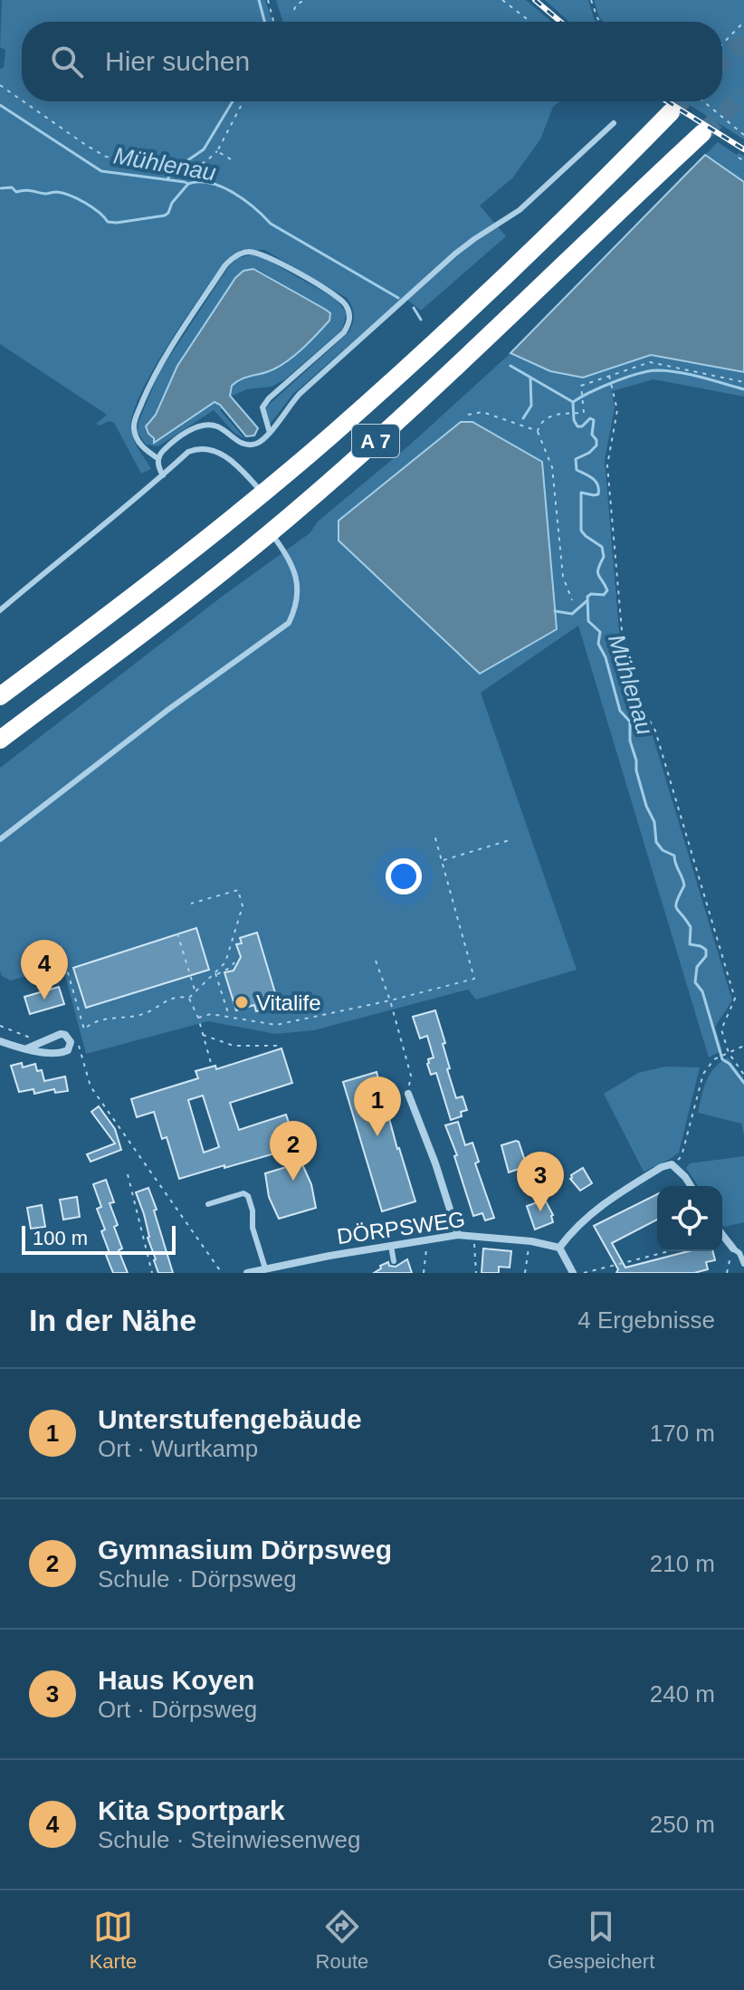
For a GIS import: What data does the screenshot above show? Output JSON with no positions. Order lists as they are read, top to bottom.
{
  "streets": {
    "highway": ["A 7"],
    "street": ["DÖRPSWEG"]
  },
  "water": ["Mühlenau"],
  "places": ["Vitalife"],
  "scale_bar": "100 m",
  "page": {
    "search": "Hier suchen",
    "pins": [
      "4",
      "1",
      "2",
      "3"
    ],
    "scale": "100 m",
    "heading": ["In der Nähe", "4 Ergebnisse"],
    "list": [
      {
        "mark": "1",
        "name": "Unterstufengebäude",
        "note": "Ort · Wurtkamp",
        "value": "170 m"
      },
      {
        "mark": "2",
        "name": "Gymnasium Dörpsweg",
        "note": "Schule · Dörpsweg",
        "value": "210 m"
      },
      {
        "mark": "3",
        "name": "Haus Koyen",
        "note": "Ort · Dörpsweg",
        "value": "240 m"
      },
      {
        "mark": "4",
        "name": "Kita Sportpark",
        "note": "Schule · Steinwiesenweg",
        "value": "250 m"
      }
    ],
    "nav": ["Karte", "Route", "Gespeichert"]
  }
}
